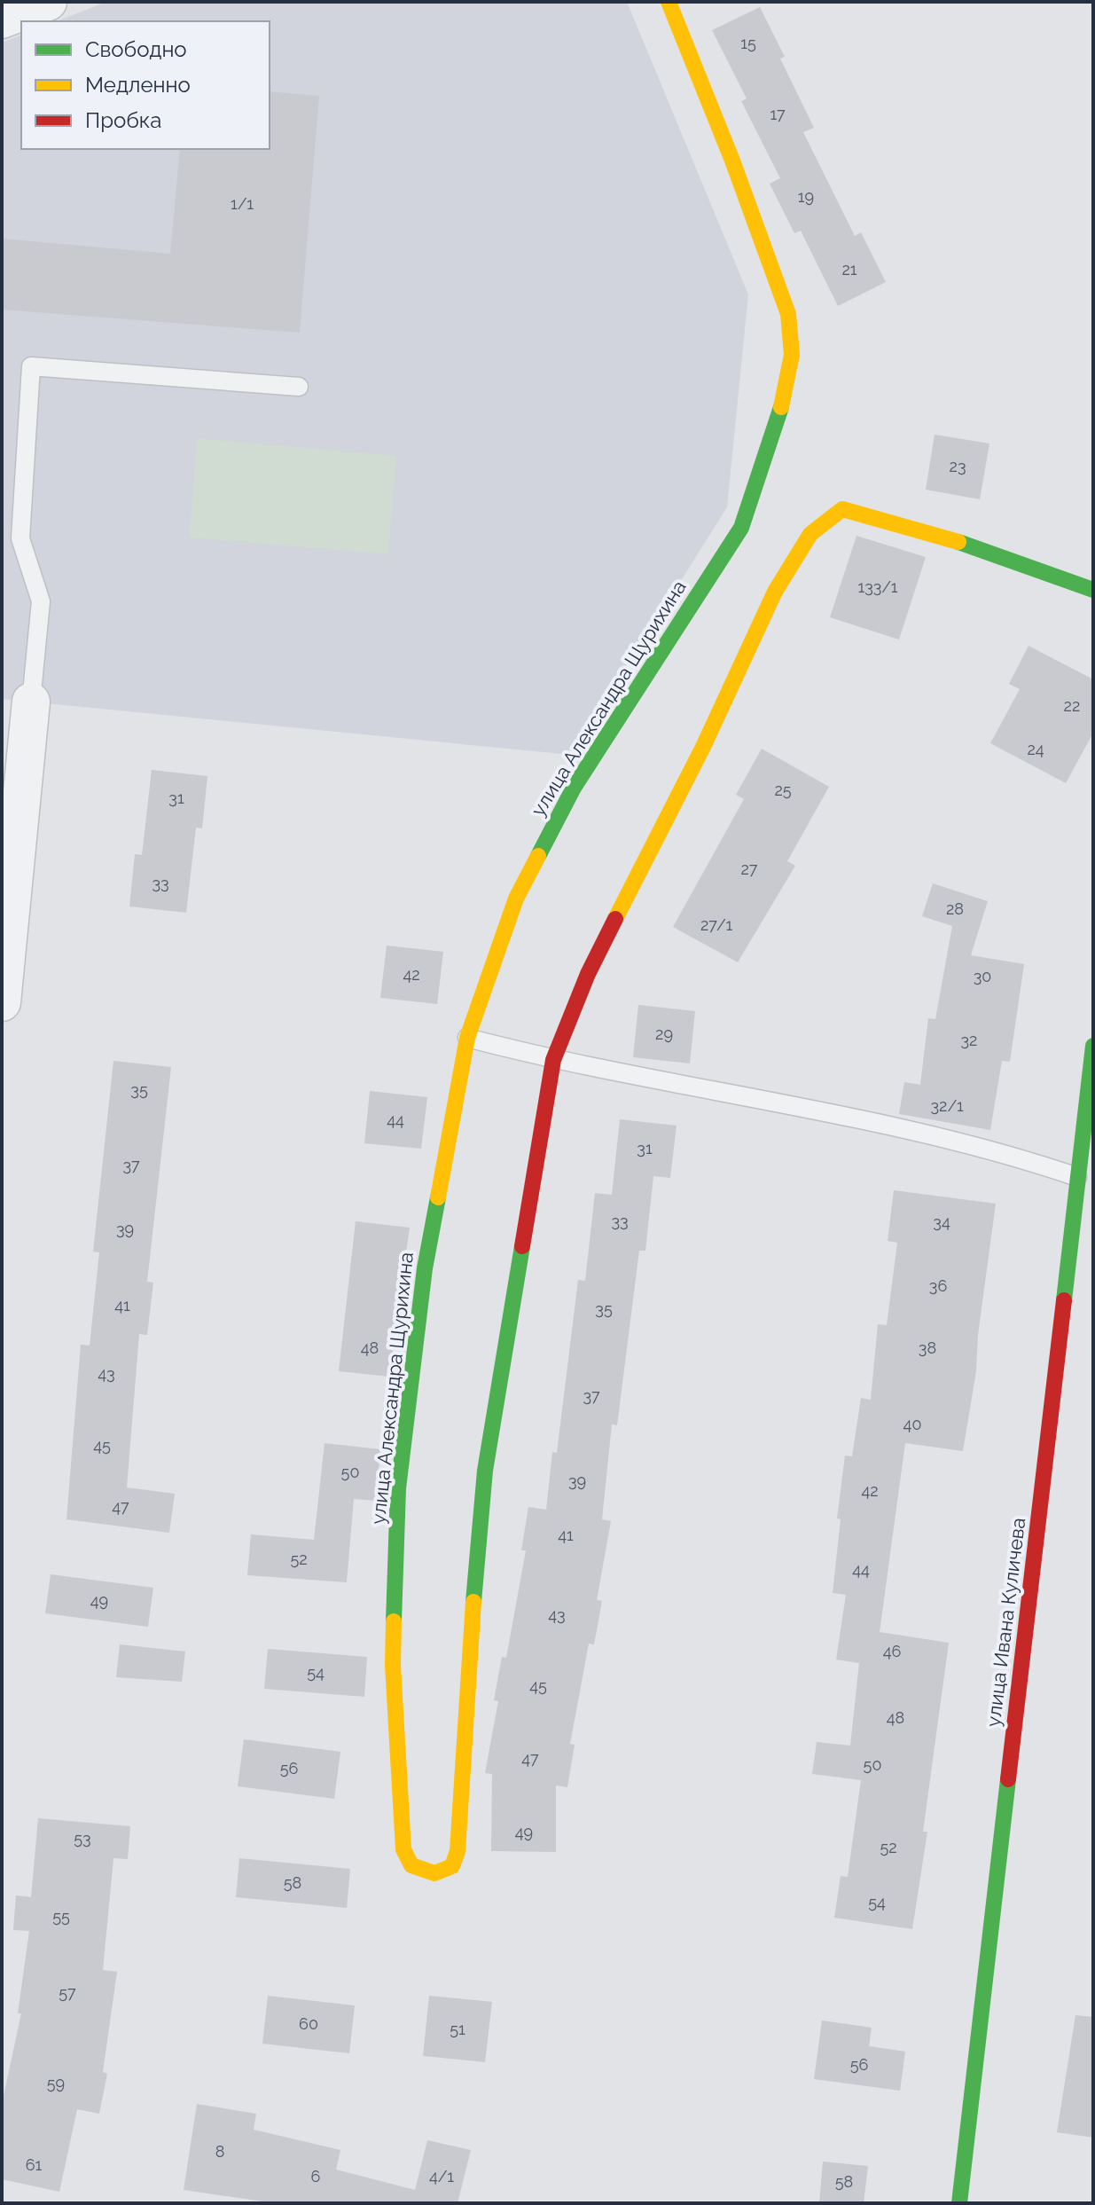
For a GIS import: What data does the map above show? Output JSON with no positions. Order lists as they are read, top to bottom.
{
  "streets": {
    "street": ["улица Александра Щурихина", "улица Ивана Куличева"]
  },
  "house_numbers": [
    "15",
    "17",
    "19",
    "1/1",
    "21",
    "23",
    "133/1",
    "22",
    "24",
    "25",
    "31",
    "27",
    "33",
    "28",
    "27/1",
    "42",
    "30",
    "29",
    "32",
    "35",
    "32/1",
    "44",
    "31",
    "37",
    "33",
    "34",
    "39",
    "36",
    "41",
    "35",
    "48",
    "38",
    "43",
    "37",
    "40",
    "45",
    "50",
    "39",
    "42",
    "47",
    "41",
    "52",
    "44",
    "49",
    "43",
    "46",
    "54",
    "45",
    "48",
    "47",
    "50",
    "56",
    "49",
    "53",
    "52",
    "58",
    "54",
    "55",
    "57",
    "60",
    "51",
    "56",
    "59",
    "8",
    "61",
    "6",
    "4/1",
    "58"
  ],
  "legend": ["Свободно", "Медленно", "Пробка"]
}
